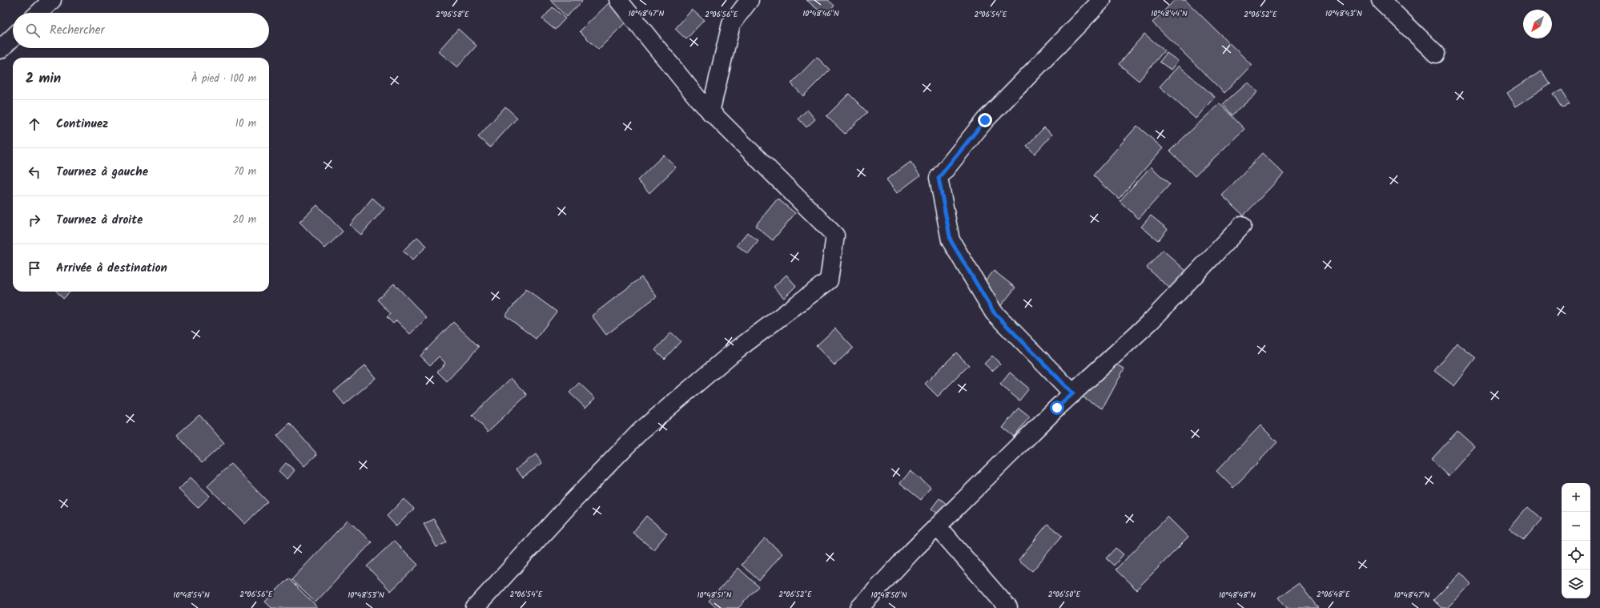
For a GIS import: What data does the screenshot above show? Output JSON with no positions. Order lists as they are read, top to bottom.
{
  "north": "bottom left",
  "page": {
    "search": "Rechercher",
    "heading": ["2 min", "À pied · 100 m"],
    "list": [
      ["Continuez", "10 m"],
      ["Tournez à gauche", "70 m"],
      ["Tournez à droite", "20 m"],
      "Arrivée à destination"
    ],
    "map_buttons": ["+", "−"]
  },
  "coordinates": [
    "10°48'44\"N",
    "10°48'47\"N",
    "10°48'46\"N",
    "10°48'43\"N",
    "2°06'58\"E",
    "2°06'56\"E",
    "2°06'54\"E",
    "2°06'52\"E",
    "2°06'50\"E",
    "2°06'48\"E",
    "10°48'54\"N",
    "10°48'53\"N",
    "10°48'51\"N",
    "10°48'50\"N",
    "10°48'48\"N"
  ]
}
